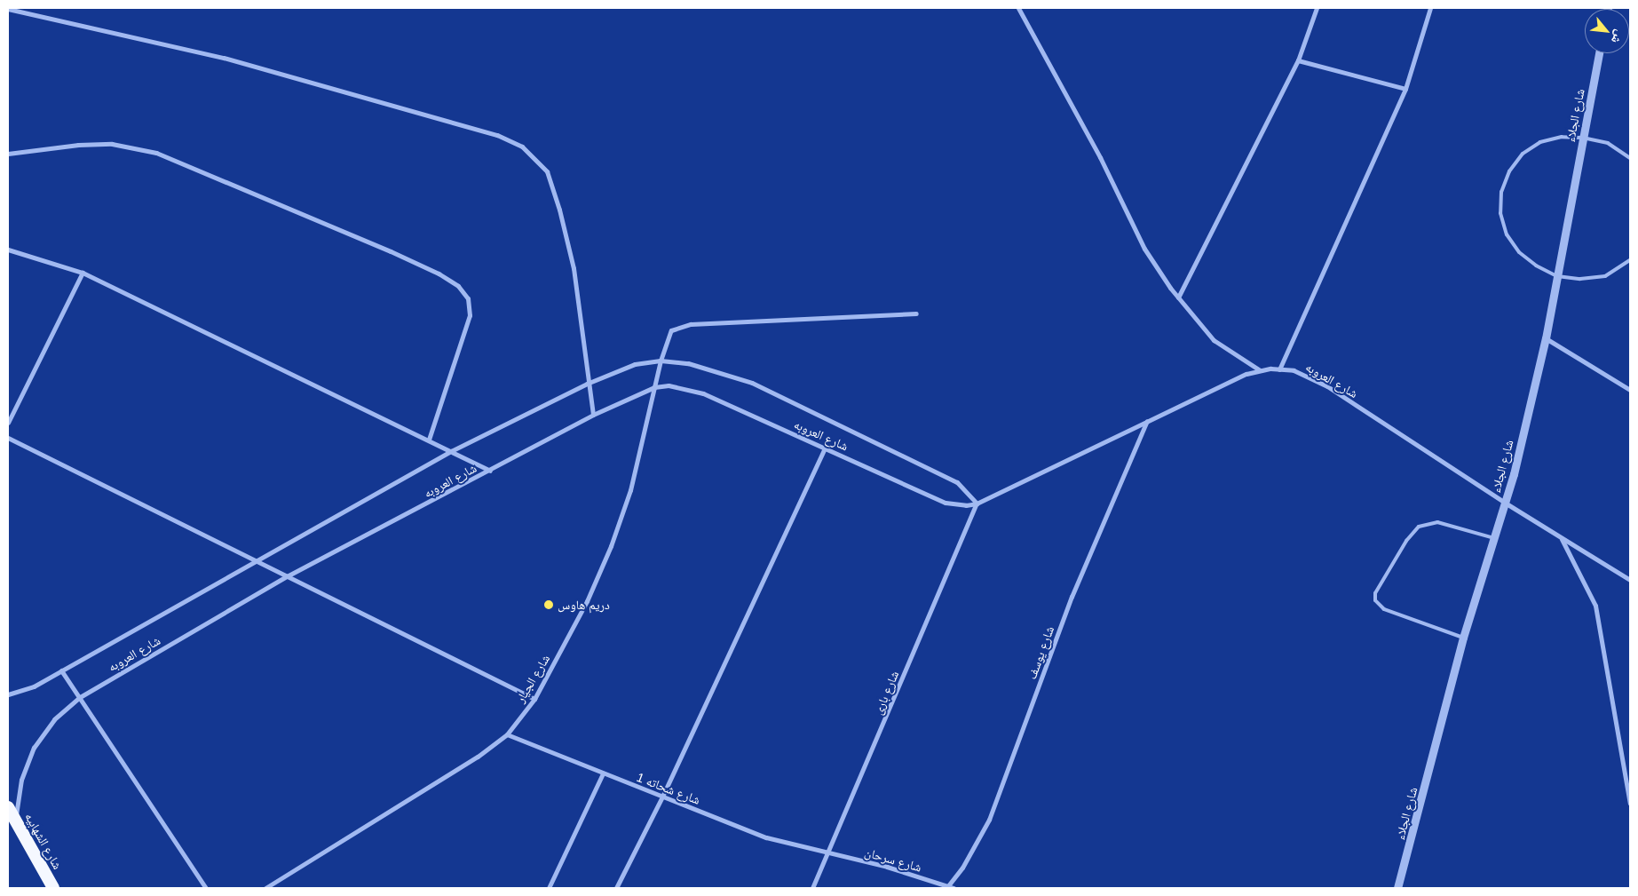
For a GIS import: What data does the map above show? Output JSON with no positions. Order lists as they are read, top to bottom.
{
  "streets": {
    "highway": ["شارع الشهابيه"],
    "street": [
      "شارع الجلاء",
      "شارع العروبه",
      "شارع يوسف",
      "شارع الجيار",
      "شارع بارى",
      "شارع شحاته 1",
      "شارع سرحان"
    ]
  },
  "crossings": [
    ["شارع الجلاء", "شارع العروبه"],
    ["شارع العروبه", "شارع يوسف"],
    ["شارع العروبه", "شارع الجيار"],
    ["شارع العروبه", "شارع بارى"],
    ["شارع العروبه", "شارع الشهابيه"],
    ["شارع يوسف", "شارع سرحان"],
    ["شارع الجيار", "شارع شحاته 1"],
    ["شارع بارى", "شارع شحاته 1"],
    ["شارع بارى", "شارع سرحان"],
    ["شارع شحاته 1", "شارع سرحان"]
  ],
  "places": ["دريم هاوس"],
  "north": "bottom right"
}
